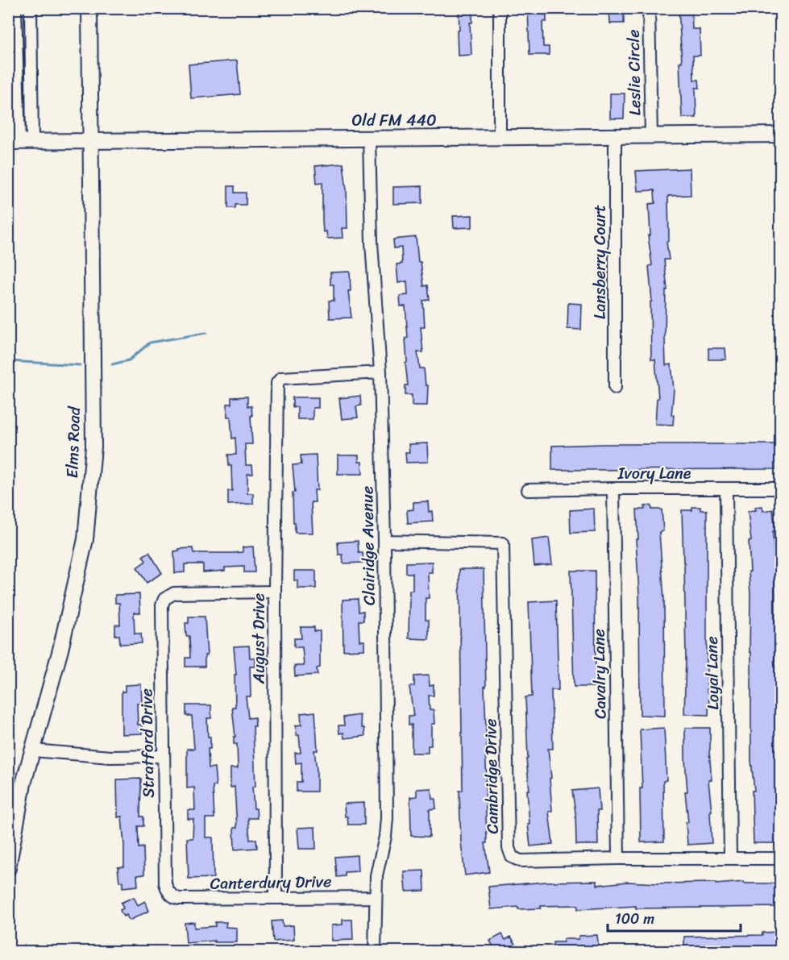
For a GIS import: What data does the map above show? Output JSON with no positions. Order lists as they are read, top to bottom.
{
  "streets": {
    "main road": ["Old FM 440", "Elms Road"],
    "street": [
      "Leslie Circle",
      "Lansberry Court",
      "Ivory Lane",
      "Clairidge Avenue",
      "August Drive",
      "Loyal Lane",
      "Cavalry Lane",
      "Stratford Drive",
      "Cambridge Drive",
      "Canterdury Drive"
    ]
  },
  "crossings": [
    ["Leslie Circle", "Old FM 440"],
    ["Old FM 440", "Lansberry Court"],
    ["Old FM 440", "Elms Road"],
    ["Old FM 440", "Clairidge Avenue"],
    ["Ivory Lane", "Loyal Lane"],
    ["Ivory Lane", "Cavalry Lane"],
    ["Clairidge Avenue", "August Drive"],
    ["Clairidge Avenue", "Cambridge Drive"],
    ["Clairidge Avenue", "Canterdury Drive"],
    ["August Drive", "Stratford Drive"],
    ["August Drive", "Canterdury Drive"],
    ["Loyal Lane", "Cambridge Drive"],
    ["Cavalry Lane", "Cambridge Drive"],
    ["Stratford Drive", "Canterdury Drive"]
  ],
  "scale_bar": "100 m"
}
